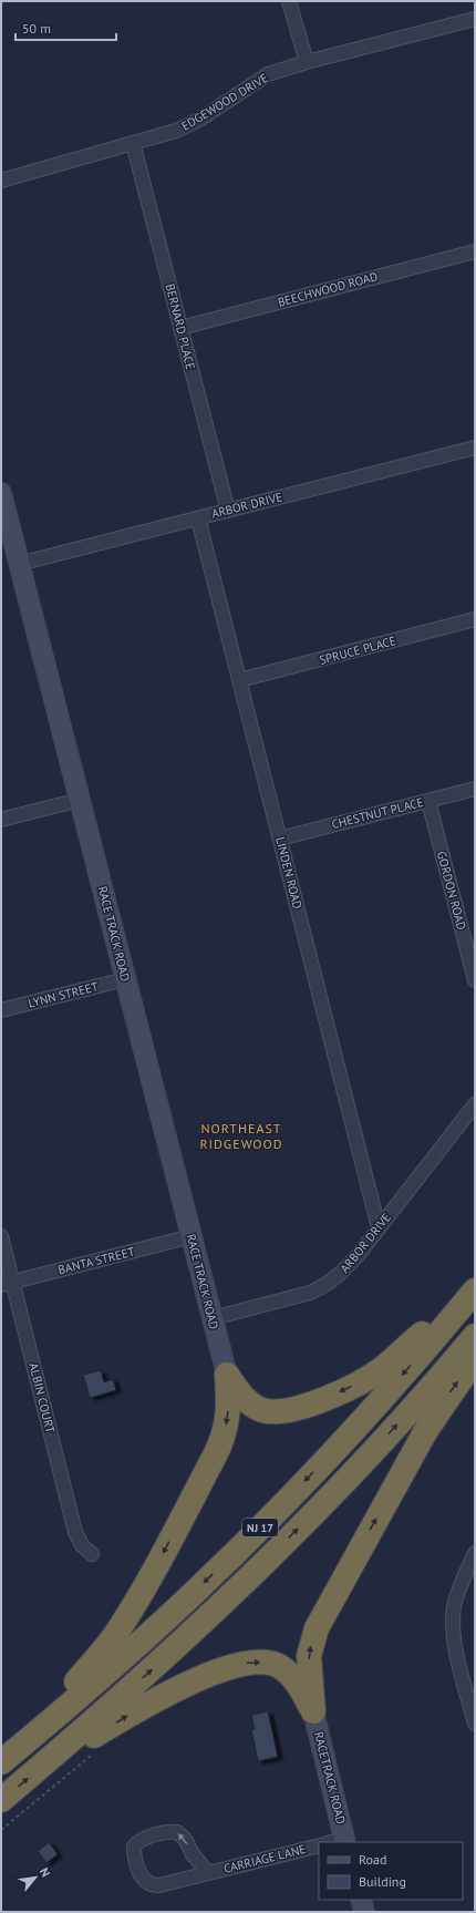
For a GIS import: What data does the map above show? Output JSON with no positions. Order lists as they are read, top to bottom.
{
  "streets": {
    "highway": ["NJ 17"],
    "street": [
      "EDGEWOOD DRIVE",
      "BEECHWOOD ROAD",
      "BERNARD PLACE",
      "ARBOR DRIVE",
      "SPRUCE PLACE",
      "CHESTNUT PLACE",
      "LINDEN ROAD",
      "GORDON ROAD",
      "RACE TRACK ROAD",
      "LYNN STREET",
      "BANTA STREET",
      "ALBIN COURT",
      "RACETRACK ROAD",
      "CARRIAGE LANE"
    ]
  },
  "crossings": [
    ["EDGEWOOD DRIVE", "BERNARD PLACE"],
    ["BEECHWOOD ROAD", "BERNARD PLACE"],
    ["BERNARD PLACE", "ARBOR DRIVE"],
    ["ARBOR DRIVE", "LINDEN ROAD"],
    ["ARBOR DRIVE", "RACE TRACK ROAD"],
    ["SPRUCE PLACE", "LINDEN ROAD"],
    ["CHESTNUT PLACE", "LINDEN ROAD"],
    ["CHESTNUT PLACE", "GORDON ROAD"],
    ["RACE TRACK ROAD", "LYNN STREET"],
    ["RACE TRACK ROAD", "BANTA STREET"],
    ["BANTA STREET", "ALBIN COURT"]
  ],
  "districts": ["NORTHEAST RIDGEWOOD"],
  "legend": ["Road", "Building"],
  "scale_bar": "50 m",
  "north": "top right"
}
